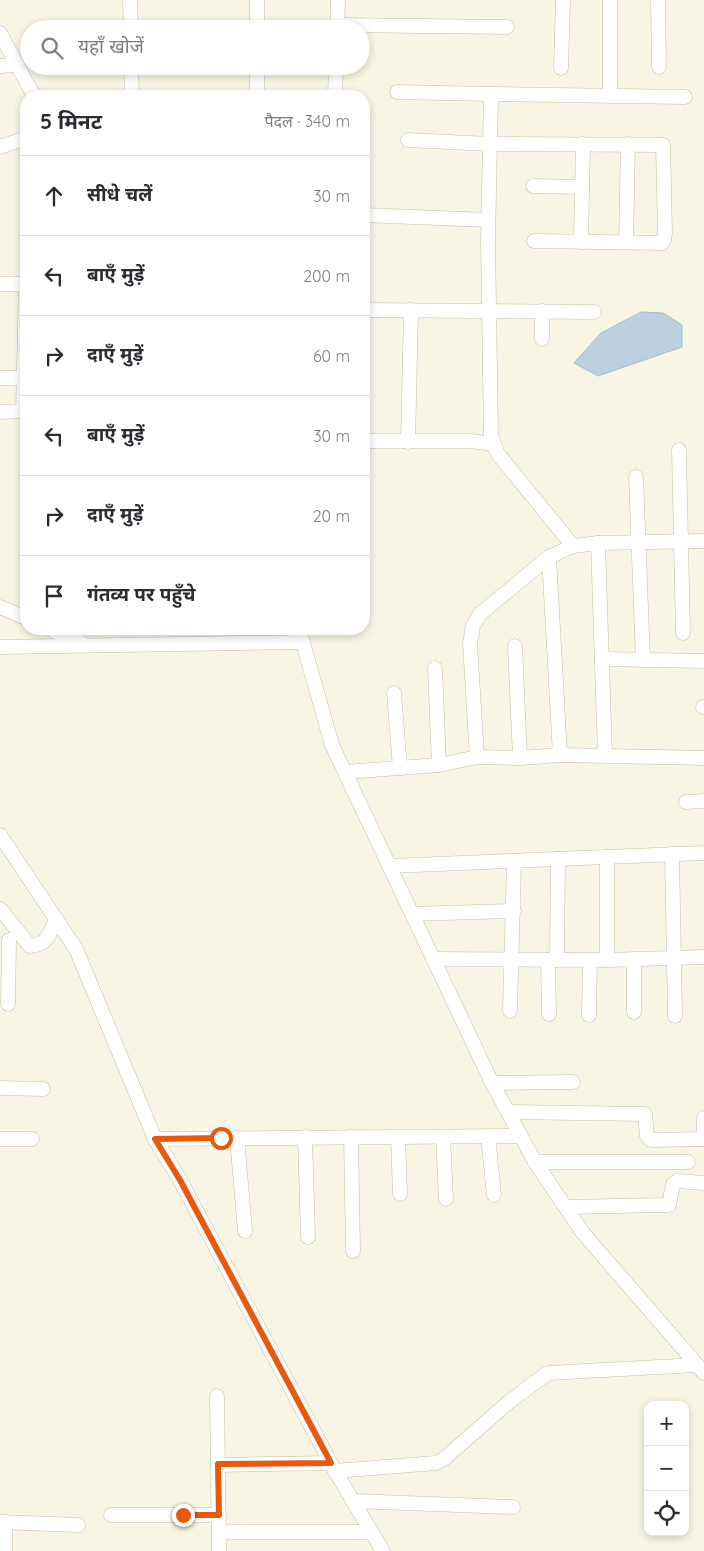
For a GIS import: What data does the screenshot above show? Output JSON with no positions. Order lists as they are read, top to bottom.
{
  "page": {
    "search": "यहाँ खोजें",
    "heading": ["5 मिनट", "पैदल · 340 m"],
    "list": [
      ["सीधे चलें", "30 m"],
      ["बाएँ मुड़ें", "200 m"],
      ["दाएँ मुड़ें", "60 m"],
      ["बाएँ मुड़ें", "30 m"],
      ["दाएँ मुड़ें", "20 m"],
      "गंतव्य पर पहुँचे"
    ],
    "map_buttons": ["+", "−"]
  }
}
